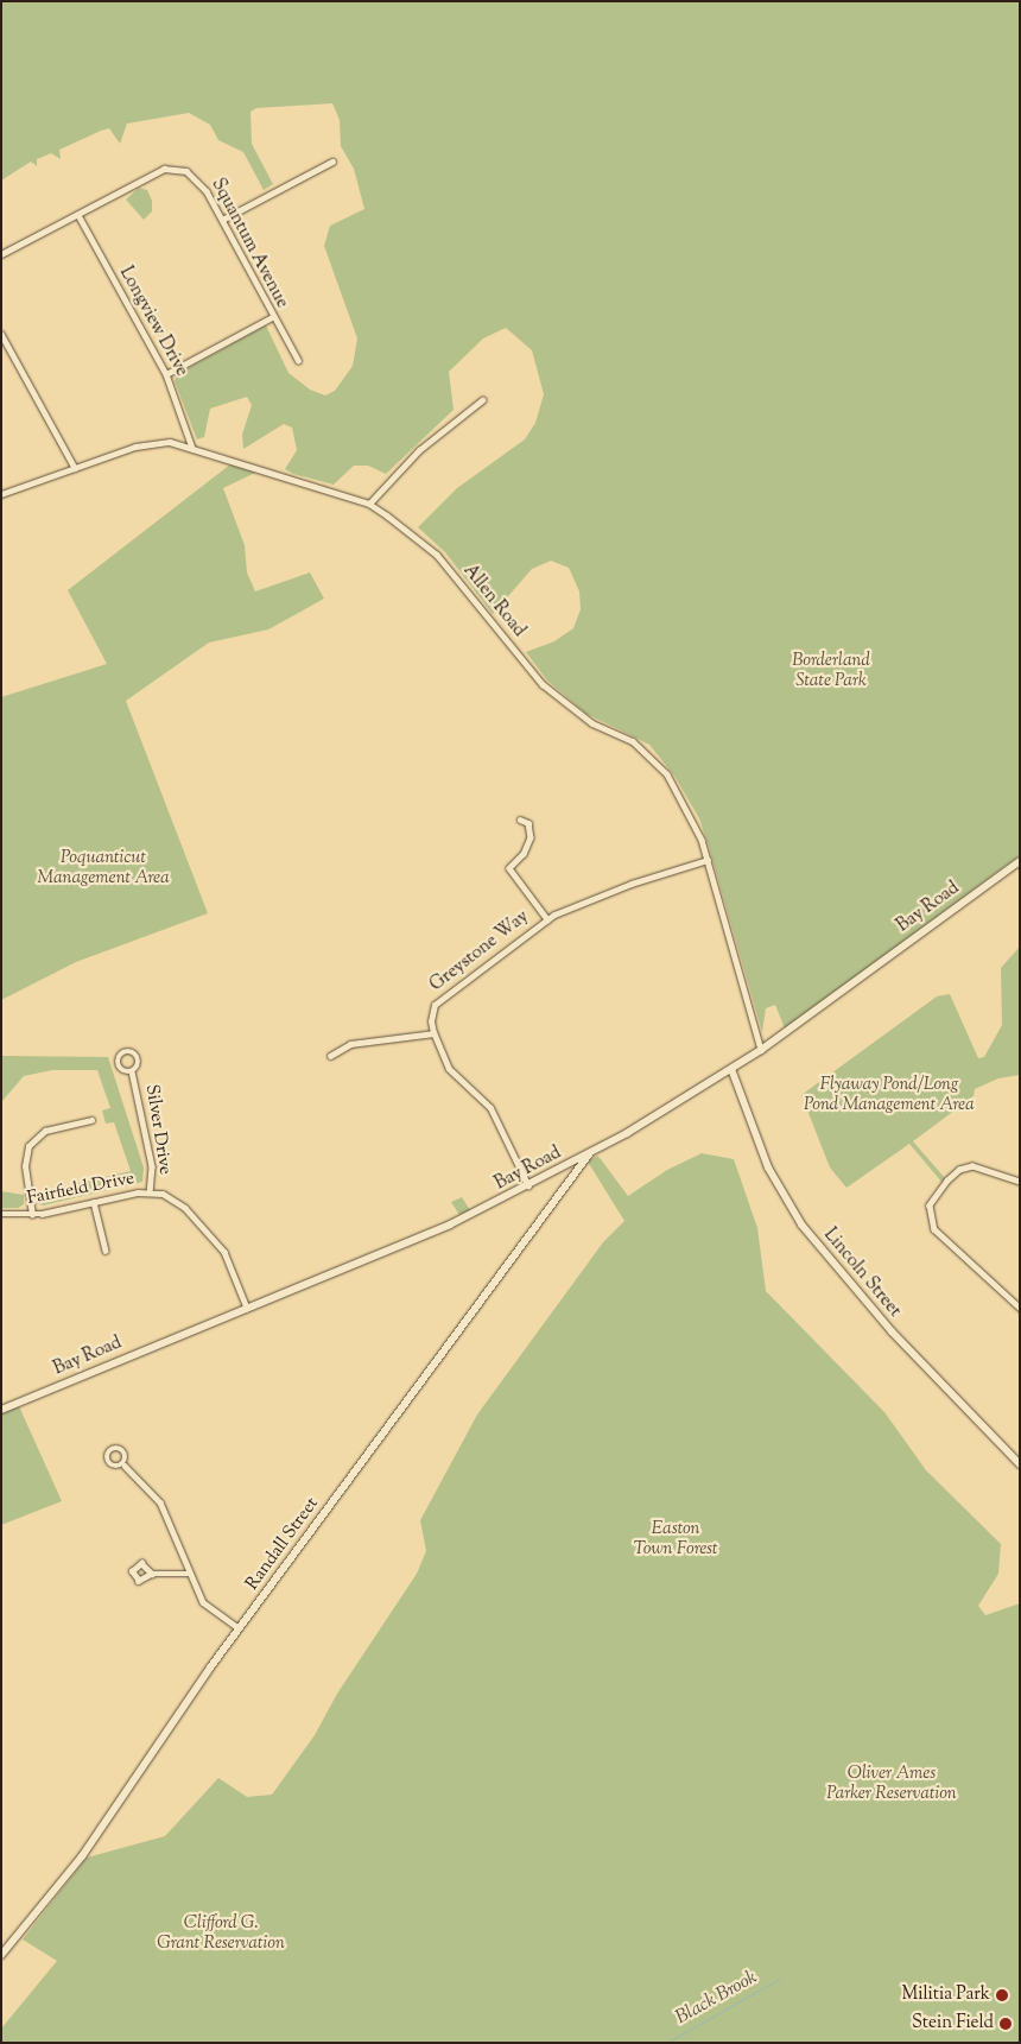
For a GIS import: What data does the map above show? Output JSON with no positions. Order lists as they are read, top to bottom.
{
  "streets": {
    "street": [
      "Squantum Avenue",
      "Longview Drive",
      "Allen Road",
      "Bay Road",
      "Greystone Way",
      "Silver Drive",
      "Fairfield Drive",
      "Lincoln Street",
      "Randall Street"
    ]
  },
  "crossings": [
    ["Squantum Avenue", "Longview Drive"],
    ["Longview Drive", "Allen Road"],
    ["Allen Road", "Bay Road"],
    ["Allen Road", "Greystone Way"],
    ["Bay Road", "Greystone Way"],
    ["Bay Road", "Fairfield Drive"],
    ["Bay Road", "Lincoln Street"],
    ["Bay Road", "Randall Street"],
    ["Silver Drive", "Fairfield Drive"]
  ],
  "water": ["Black Brook"],
  "parks": [
    "Borderland State Park",
    "Poquanticut Management Area",
    "Flyaway Pond/Long Pond Management Area",
    "Easton Town Forest",
    "Oliver Ames Parker Reservation",
    "Clifford G. Grant Reservation"
  ],
  "places": ["Militia Park", "Stein Field"]
}
